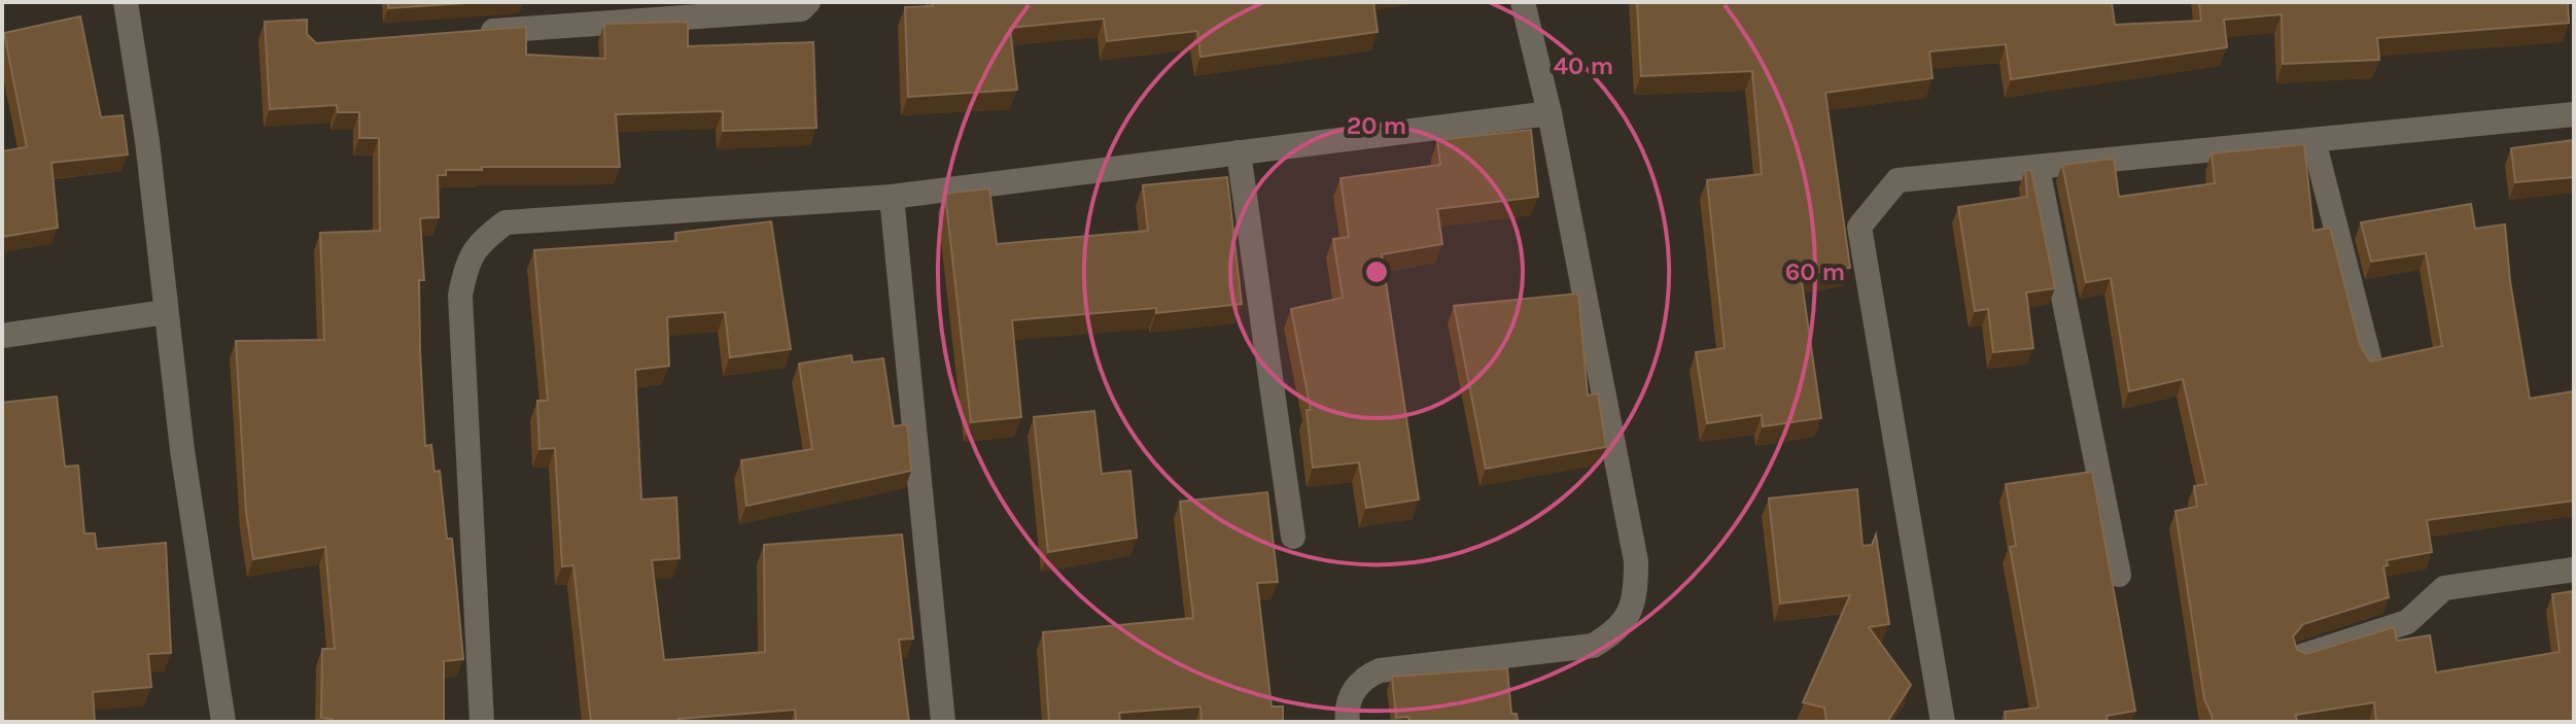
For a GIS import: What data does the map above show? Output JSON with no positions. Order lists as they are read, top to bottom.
{
  "rings": ["40 m", "20 m", "60 m"]
}
